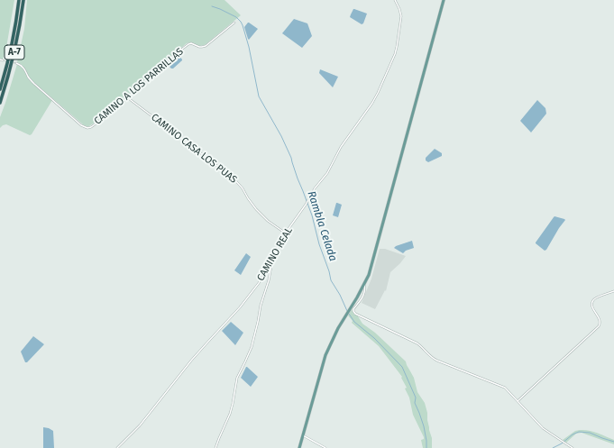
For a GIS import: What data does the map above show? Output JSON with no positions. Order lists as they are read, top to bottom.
{
  "streets": {
    "highway": ["A-7"],
    "street": ["CAMINO A LOS PARRILLAS", "CAMINO CASA LOS PUAS", "CAMINO REAL"]
  },
  "crossings": [
    ["CAMINO A LOS PARRILLAS", "CAMINO CASA LOS PUAS"],
    ["CAMINO CASA LOS PUAS", "CAMINO REAL"]
  ],
  "water": ["Rambla Celada"]
}
